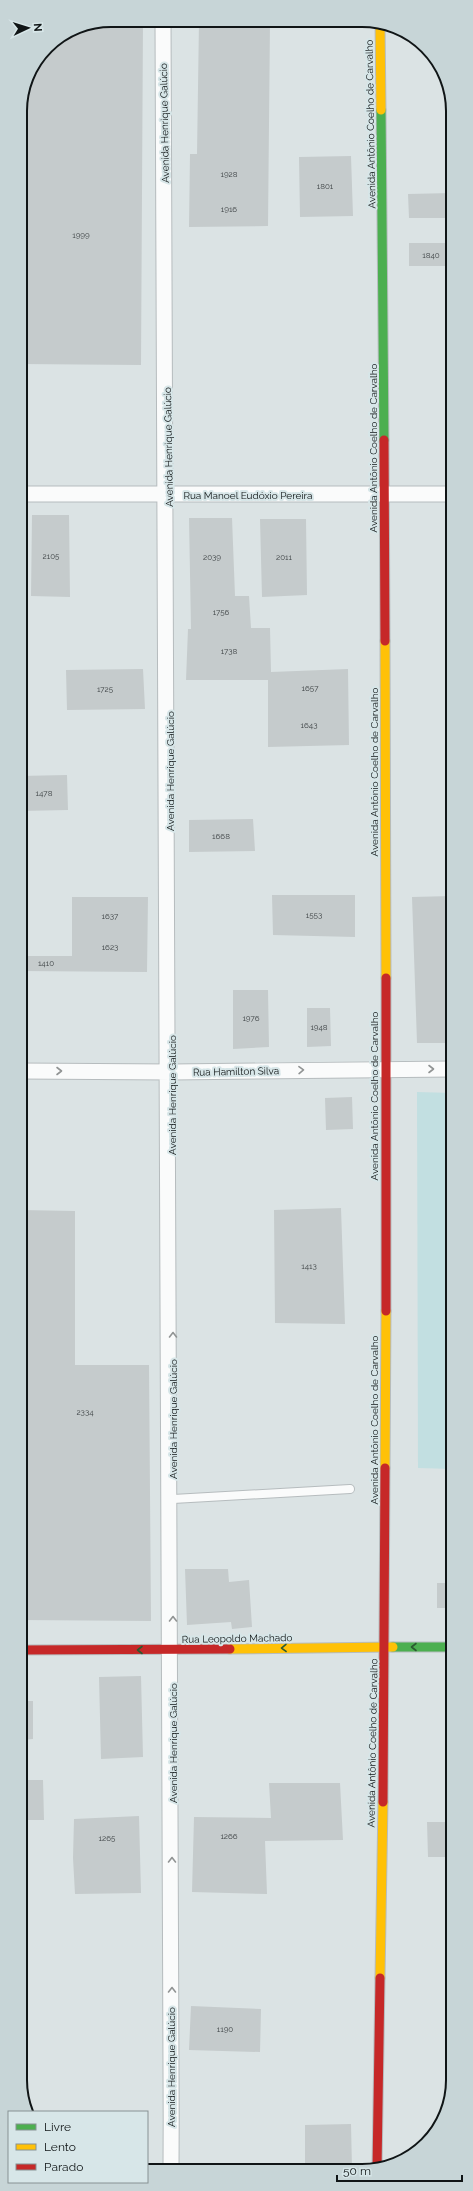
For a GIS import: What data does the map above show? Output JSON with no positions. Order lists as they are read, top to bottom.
{
  "streets": {
    "street": [
      "Avenida Henrique Galúcio",
      "Avenida Antônio Coelho de Carvalho",
      "Rua Manoel Eudóxio Pereira",
      "Rua Hamilton Silva",
      "Rua Leopoldo Machado"
    ]
  },
  "crossings": [
    ["Avenida Henrique Galúcio", "Rua Manoel Eudóxio Pereira"],
    ["Avenida Henrique Galúcio", "Rua Hamilton Silva"],
    ["Avenida Henrique Galúcio", "Rua Leopoldo Machado"],
    ["Avenida Antônio Coelho de Carvalho", "Rua Manoel Eudóxio Pereira"],
    ["Avenida Antônio Coelho de Carvalho", "Rua Hamilton Silva"],
    ["Avenida Antônio Coelho de Carvalho", "Rua Leopoldo Machado"]
  ],
  "one_way": ["Avenida Henrique Galúcio", "Rua Hamilton Silva", "Rua Leopoldo Machado"],
  "house_numbers": [
    "1928",
    "1801",
    "1916",
    "1999",
    "1840",
    "2105",
    "2039",
    "2011",
    "1756",
    "1738",
    "1657",
    "1725",
    "1643",
    "1478",
    "1668",
    "1553",
    "1637",
    "1623",
    "1410",
    "1976",
    "1948",
    "1413",
    "2334",
    "1266",
    "1265",
    "1190"
  ],
  "legend": ["Livre", "Lento", "Parado"],
  "scale_bar": "50 m",
  "north": "right"
}
